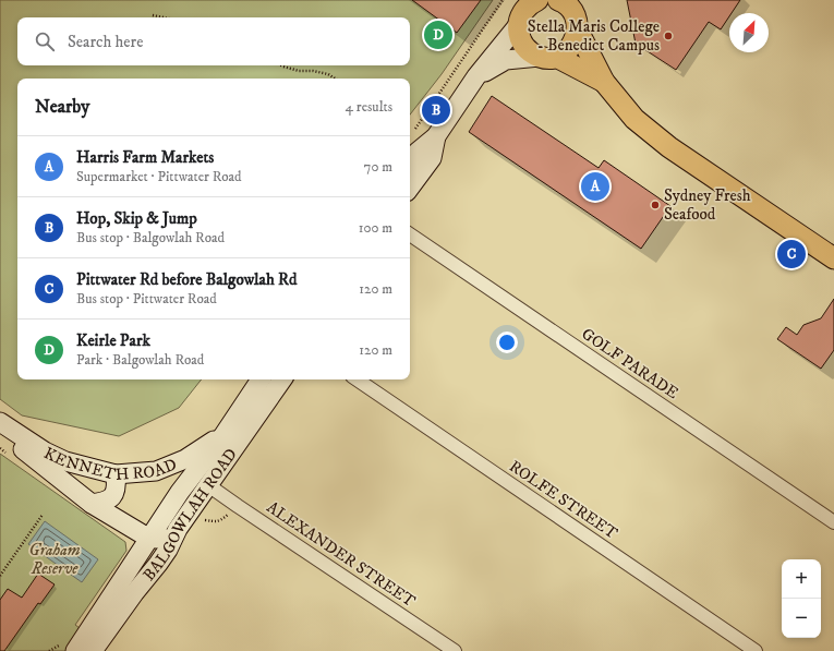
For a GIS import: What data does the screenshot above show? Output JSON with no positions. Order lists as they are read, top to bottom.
{
  "streets": {
    "main road": ["KENNETH ROAD", "BALGOWLAH ROAD"],
    "street": ["GOLF PARADE", "ROLFE STREET", "ALEXANDER STREET"]
  },
  "crossings": [
    ["KENNETH ROAD", "BALGOWLAH ROAD"],
    ["BALGOWLAH ROAD", "ALEXANDER STREET"]
  ],
  "parks": ["Graham Reserve"],
  "places": ["Stella Maris College - Benedict Campus", "Sydney Fresh Seafood"],
  "north": "top right",
  "page": {
    "search": "Search here",
    "pins": [
      "D",
      "B",
      "A",
      "C"
    ],
    "heading": ["Nearby", "4 results"],
    "list": [
      {
        "mark": "A",
        "name": "Harris Farm Markets",
        "note": "Supermarket · Pittwater Road",
        "value": "70 m"
      },
      {
        "mark": "B",
        "name": "Hop, Skip & Jump",
        "note": "Bus stop · Balgowlah Road",
        "value": "100 m"
      },
      {
        "mark": "C",
        "name": "Pittwater Rd before Balgowlah Rd",
        "note": "Bus stop · Pittwater Road",
        "value": "120 m"
      },
      {
        "mark": "D",
        "name": "Keirle Park",
        "note": "Park · Balgowlah Road",
        "value": "120 m"
      }
    ],
    "map_buttons": ["+", "−"]
  }
}
